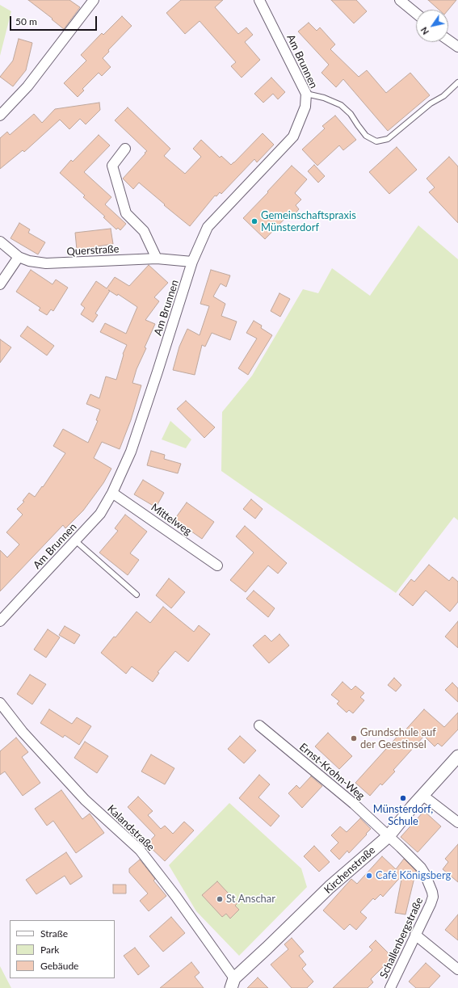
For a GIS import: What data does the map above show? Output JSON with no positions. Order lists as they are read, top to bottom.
{
  "streets": {
    "street": [
      "Am Brunnen",
      "Querstraße",
      "Mittelweg",
      "Ernst-Krohn-Weg",
      "Kalandstraße",
      "Kirchenstraße",
      "Schallenbergstraße"
    ]
  },
  "crossings": [
    ["Am Brunnen", "Querstraße"],
    ["Am Brunnen", "Mittelweg"],
    ["Ernst-Krohn-Weg", "Kirchenstraße"],
    ["Ernst-Krohn-Weg", "Schallenbergstraße"],
    ["Kalandstraße", "Kirchenstraße"],
    ["Kirchenstraße", "Schallenbergstraße"]
  ],
  "places": [
    "Gemeinschaftspraxis Münsterdorf",
    "Grundschule auf der Geestinsel",
    "Münsterdorf, Schule",
    "Café Königsberg",
    "St Anschar"
  ],
  "legend": ["Straße", "Park", "Gebäude"],
  "scale_bar": "50 m",
  "north": "bottom left"
}
